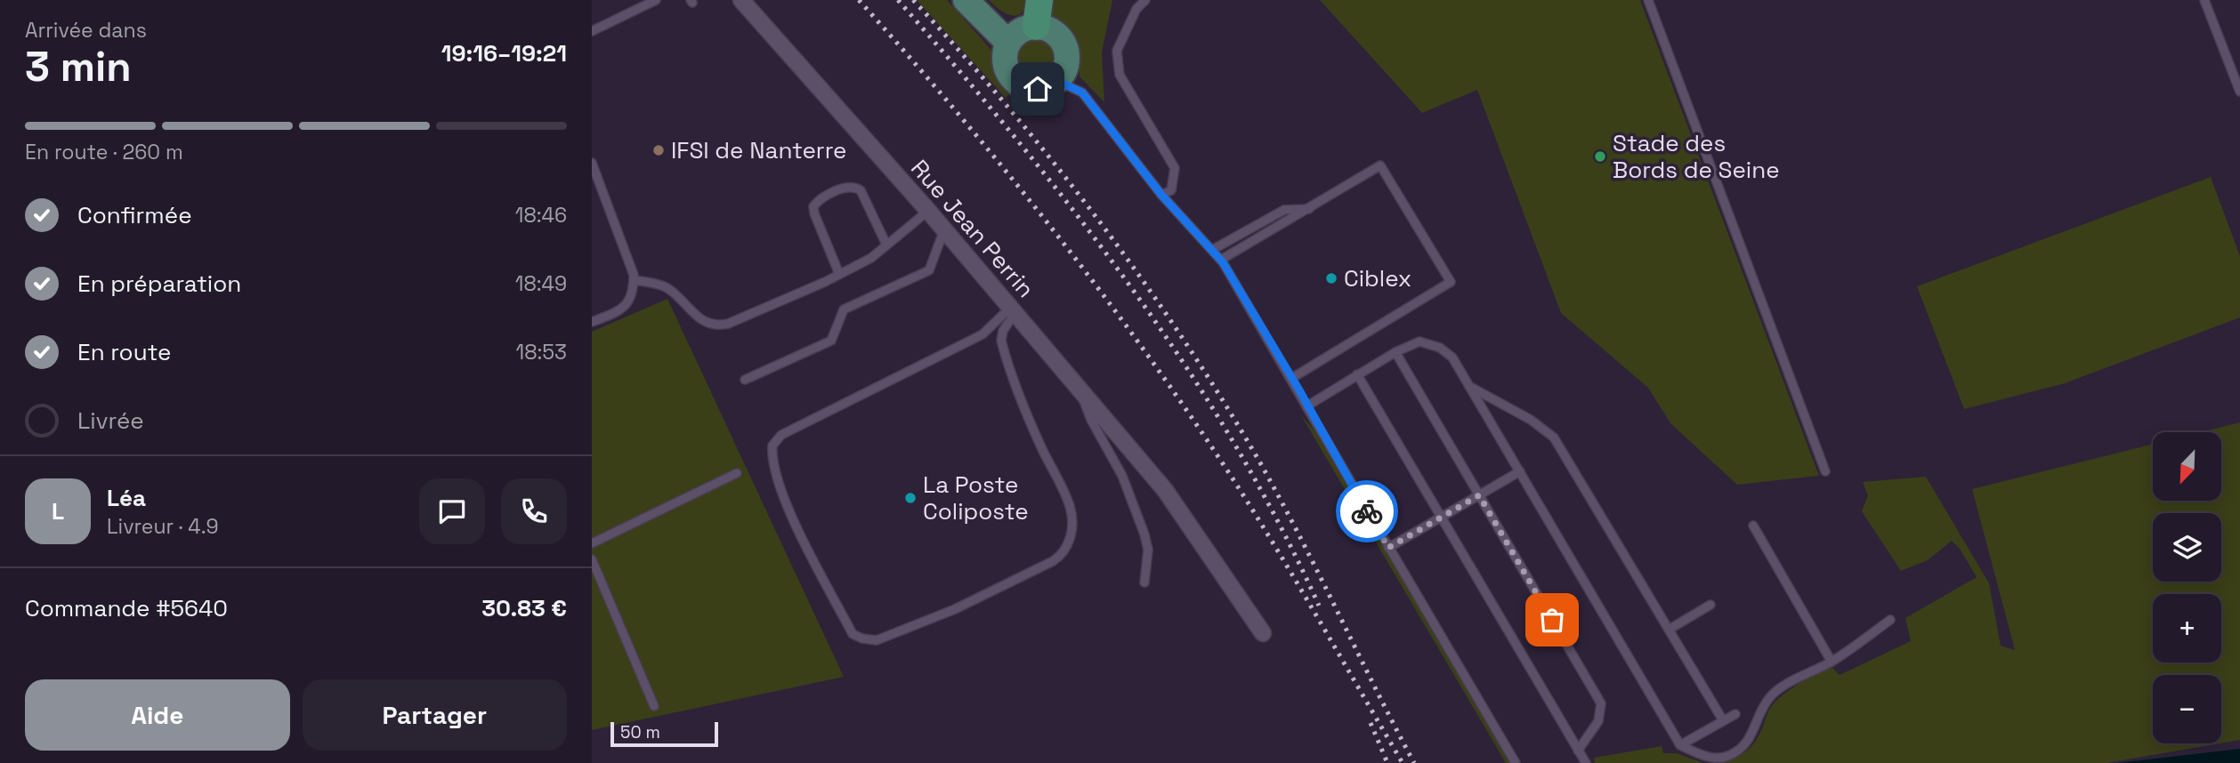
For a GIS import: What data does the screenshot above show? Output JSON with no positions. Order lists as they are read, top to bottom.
{
  "streets": {
    "street": ["Rue Jean Perrin"]
  },
  "places": [
    "IFSI de Nanterre",
    "Stade des Bords de Seine",
    "Ciblex",
    "La Poste Coliposte"
  ],
  "scale_bar": "50 m",
  "north": "bottom left",
  "page": {
    "heading": ["3 min", "Arrivée dans", "19:16–19:21"],
    "panel": [
      "Léa",
      "Livreur · 4.9",
      "Commande #5640",
      "30.83 €"
    ],
    "bar": "En route · 260 m",
    "list": [
      ["Confirmée", "18:46"],
      ["En préparation", "18:49"],
      ["En route", "18:53"],
      "Livrée"
    ],
    "map_buttons": ["+", "−"],
    "round": "L",
    "buttons": ["Aide", "Partager"],
    "scale": "50 m"
  }
}
